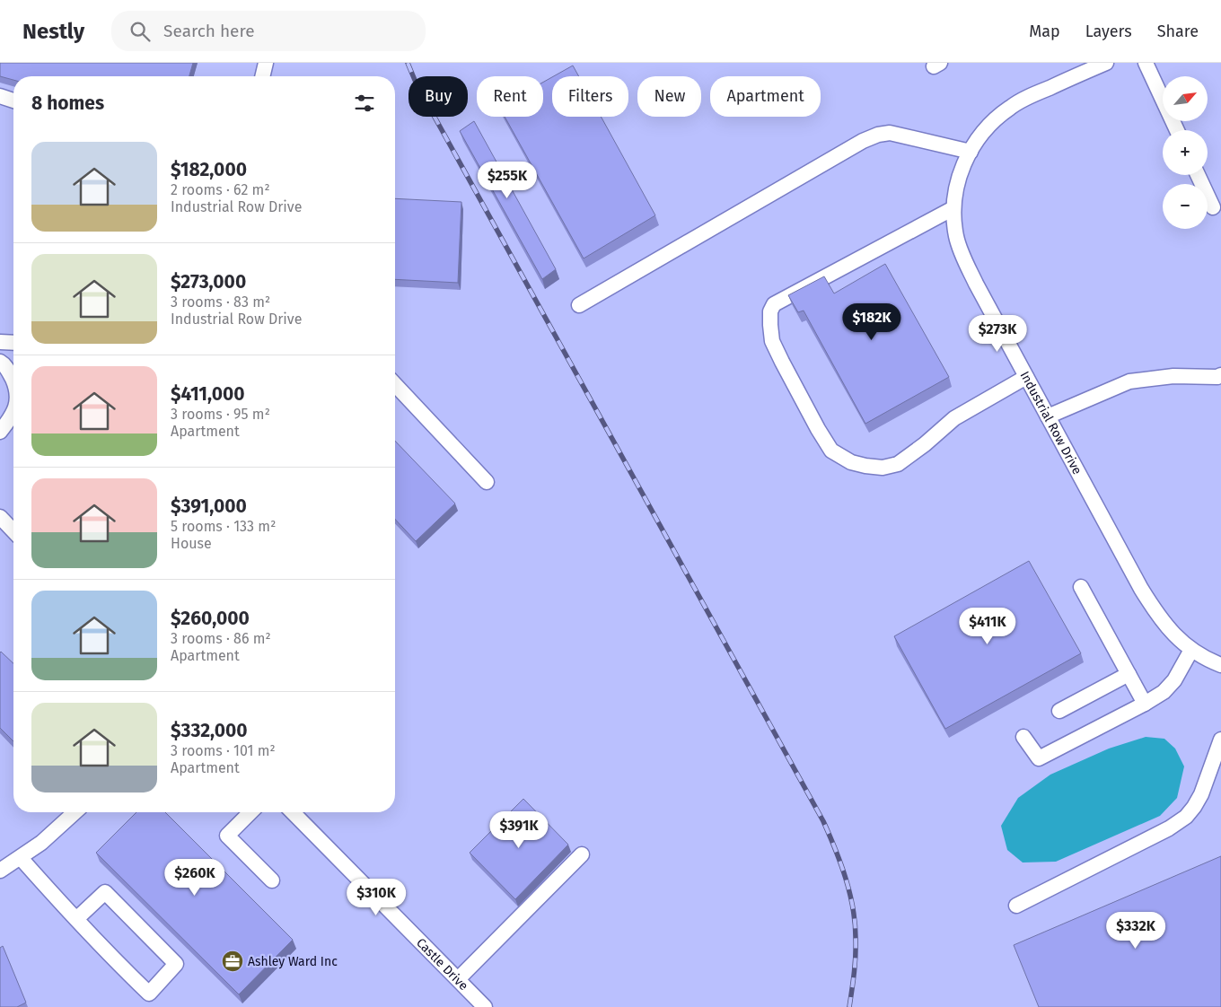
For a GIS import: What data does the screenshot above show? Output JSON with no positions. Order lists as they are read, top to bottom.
{
  "streets": {
    "street": ["Industrial Row Drive", "Castle Drive"]
  },
  "places": {
    "office": ["Ashley Ward Inc"]
  },
  "north": "top right",
  "page": {
    "header": "Nestly",
    "search": "Search here",
    "nav": ["Map", "Layers", "Share"],
    "map_buttons": ["+", "−"],
    "chip": [
      "Buy",
      "Rent",
      "Filters",
      "New",
      "Apartment"
    ],
    "heading": "8 homes",
    "list": [
      {
        "name": "$182,000",
        "note": "2 rooms · 62 m² · Industrial Row Drive"
      },
      {
        "name": "$273,000",
        "note": "3 rooms · 83 m² · Industrial Row Drive"
      },
      {
        "name": "$411,000",
        "note": "3 rooms · 95 m² · Apartment"
      },
      {
        "name": "$391,000",
        "note": "5 rooms · 133 m² · House"
      },
      {
        "name": "$260,000",
        "note": "3 rooms · 86 m² · Apartment"
      },
      {
        "name": "$332,000",
        "note": "3 rooms · 101 m² · Apartment"
      }
    ],
    "price": [
      "$255K",
      "$182K",
      "$273K",
      "$411K",
      "$391K",
      "$260K",
      "$310K",
      "$332K"
    ]
  }
}
